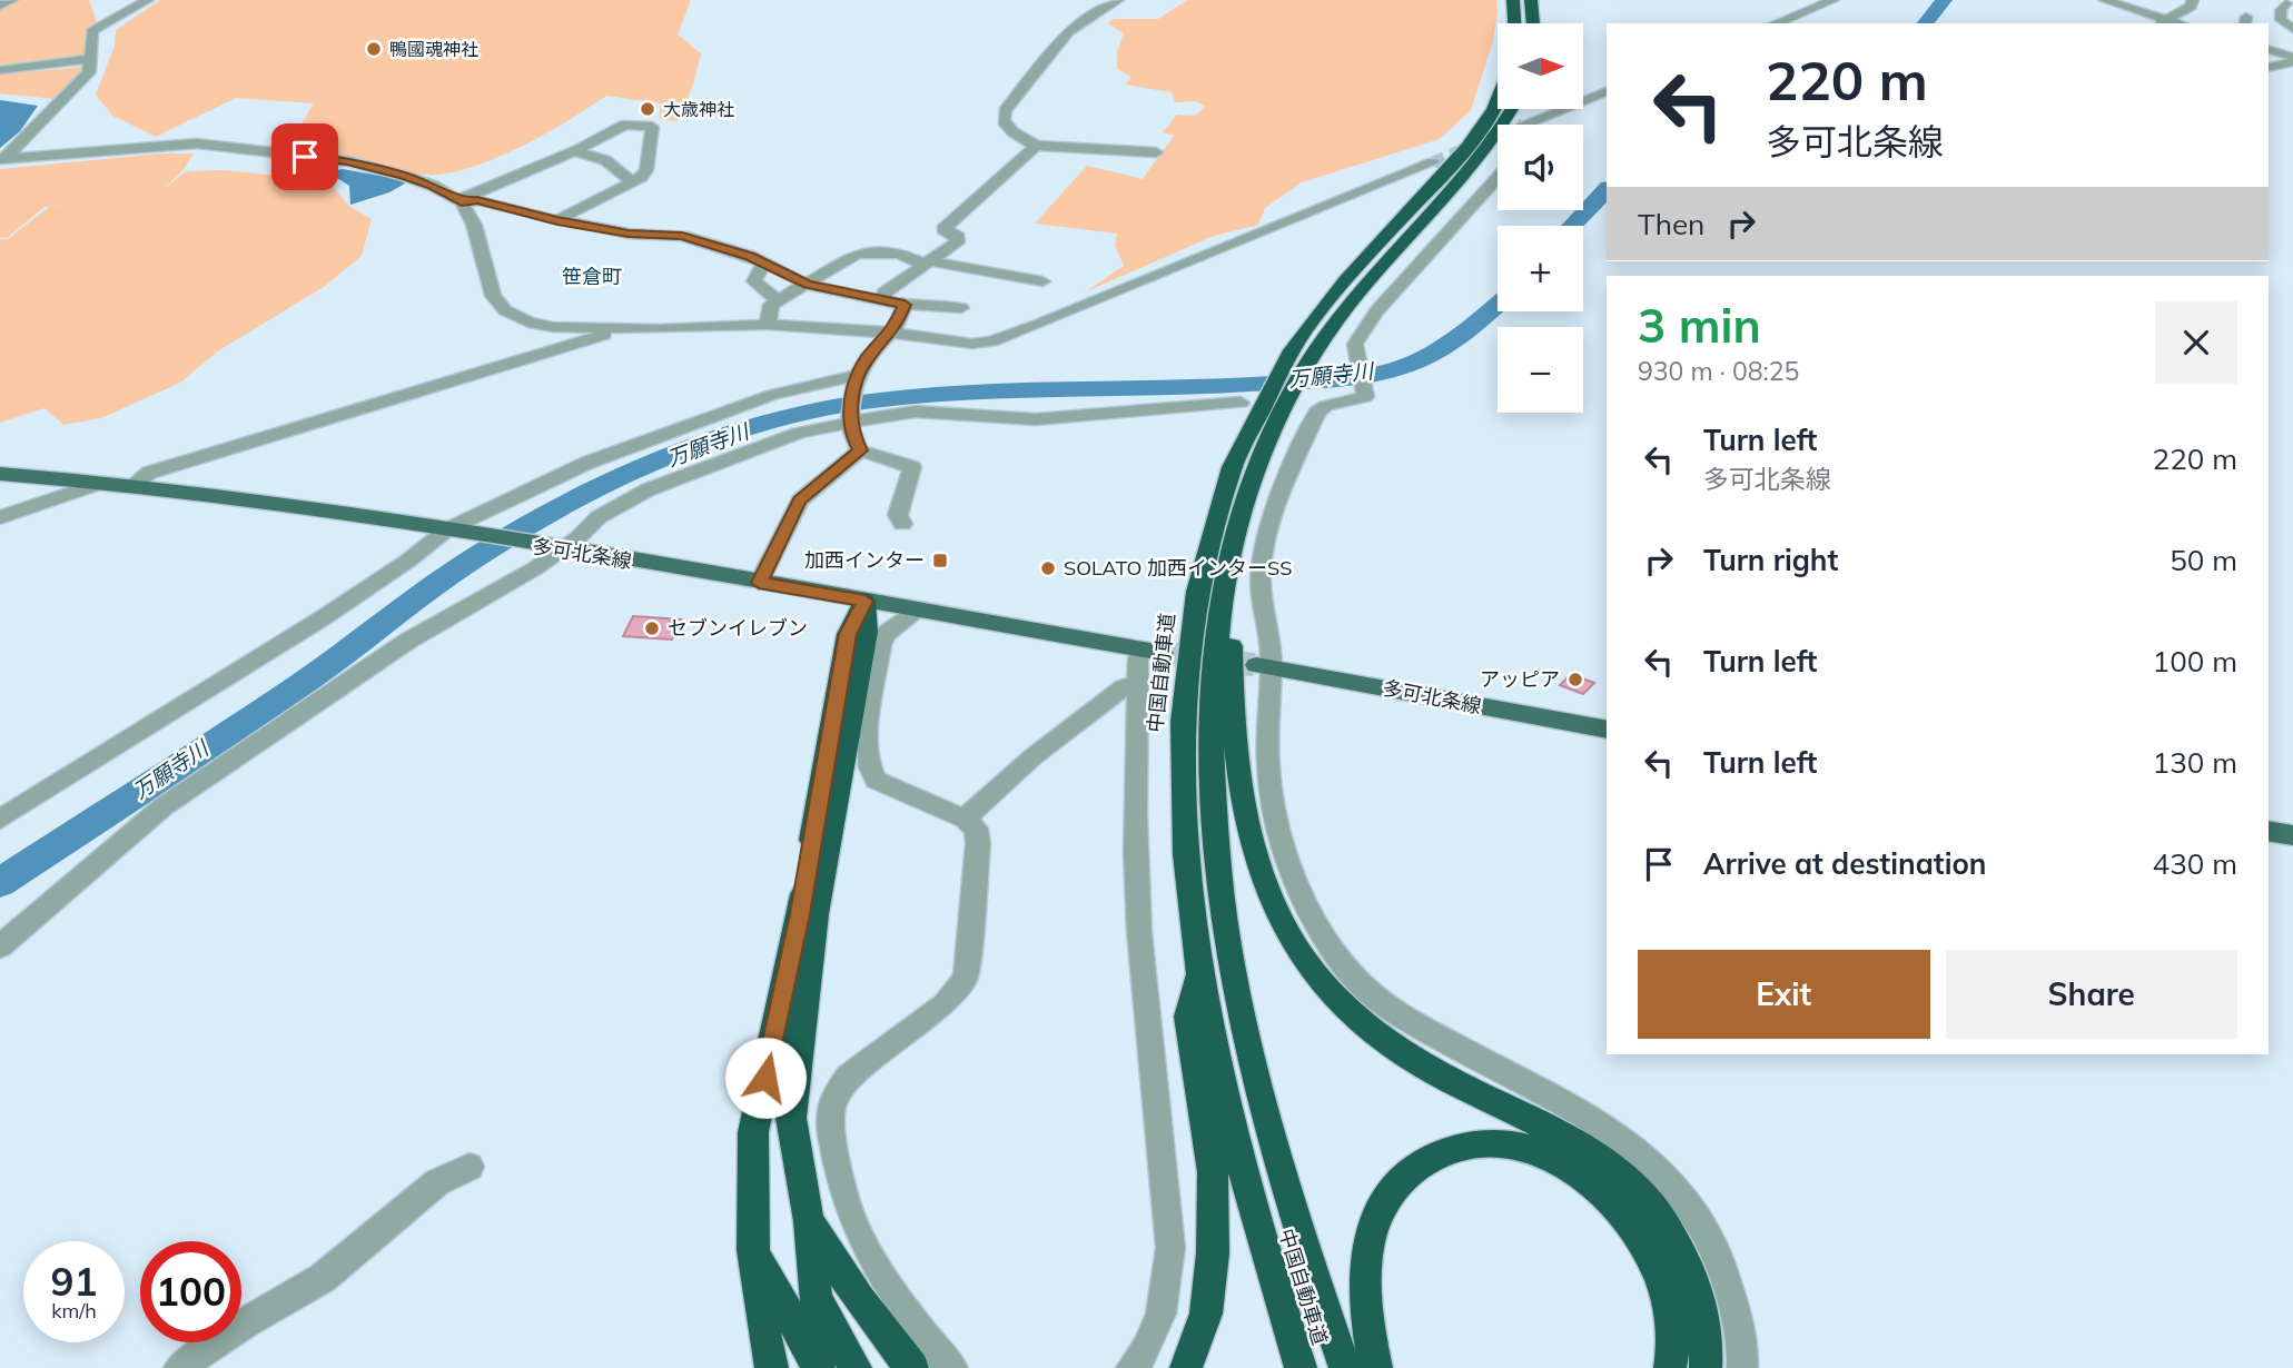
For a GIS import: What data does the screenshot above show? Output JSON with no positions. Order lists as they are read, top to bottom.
{
  "streets": {
    "highway": ["中国自動車道"],
    "main road": ["多可北条線"]
  },
  "districts": ["笹倉町"],
  "water": ["万願寺川"],
  "places": {
    "other": [
      "鴨國魂神社",
      "大歳神社",
      "SOLATO 加西インターSS",
      "セブンイレブン",
      "アッピア"
    ],
    "transit": ["加西インター"]
  },
  "north": "right",
  "page": {
    "map_buttons": ["+", "−"],
    "turn": ["220 m", "多可北条線"],
    "then": "Then",
    "heading": ["3 min", "930 m · 08:25"],
    "list": [
      {
        "name": "Turn left",
        "note": "多可北条線",
        "value": "220 m"
      },
      {
        "name": "Turn right",
        "value": "50 m"
      },
      {
        "name": "Turn left",
        "value": "100 m"
      },
      {
        "name": "Turn left",
        "value": "130 m"
      },
      {
        "name": "Arrive at destination",
        "value": "430 m"
      }
    ],
    "buttons": ["Exit", "Share"],
    "speed": "91 km/h",
    "limit": "100"
  }
}
